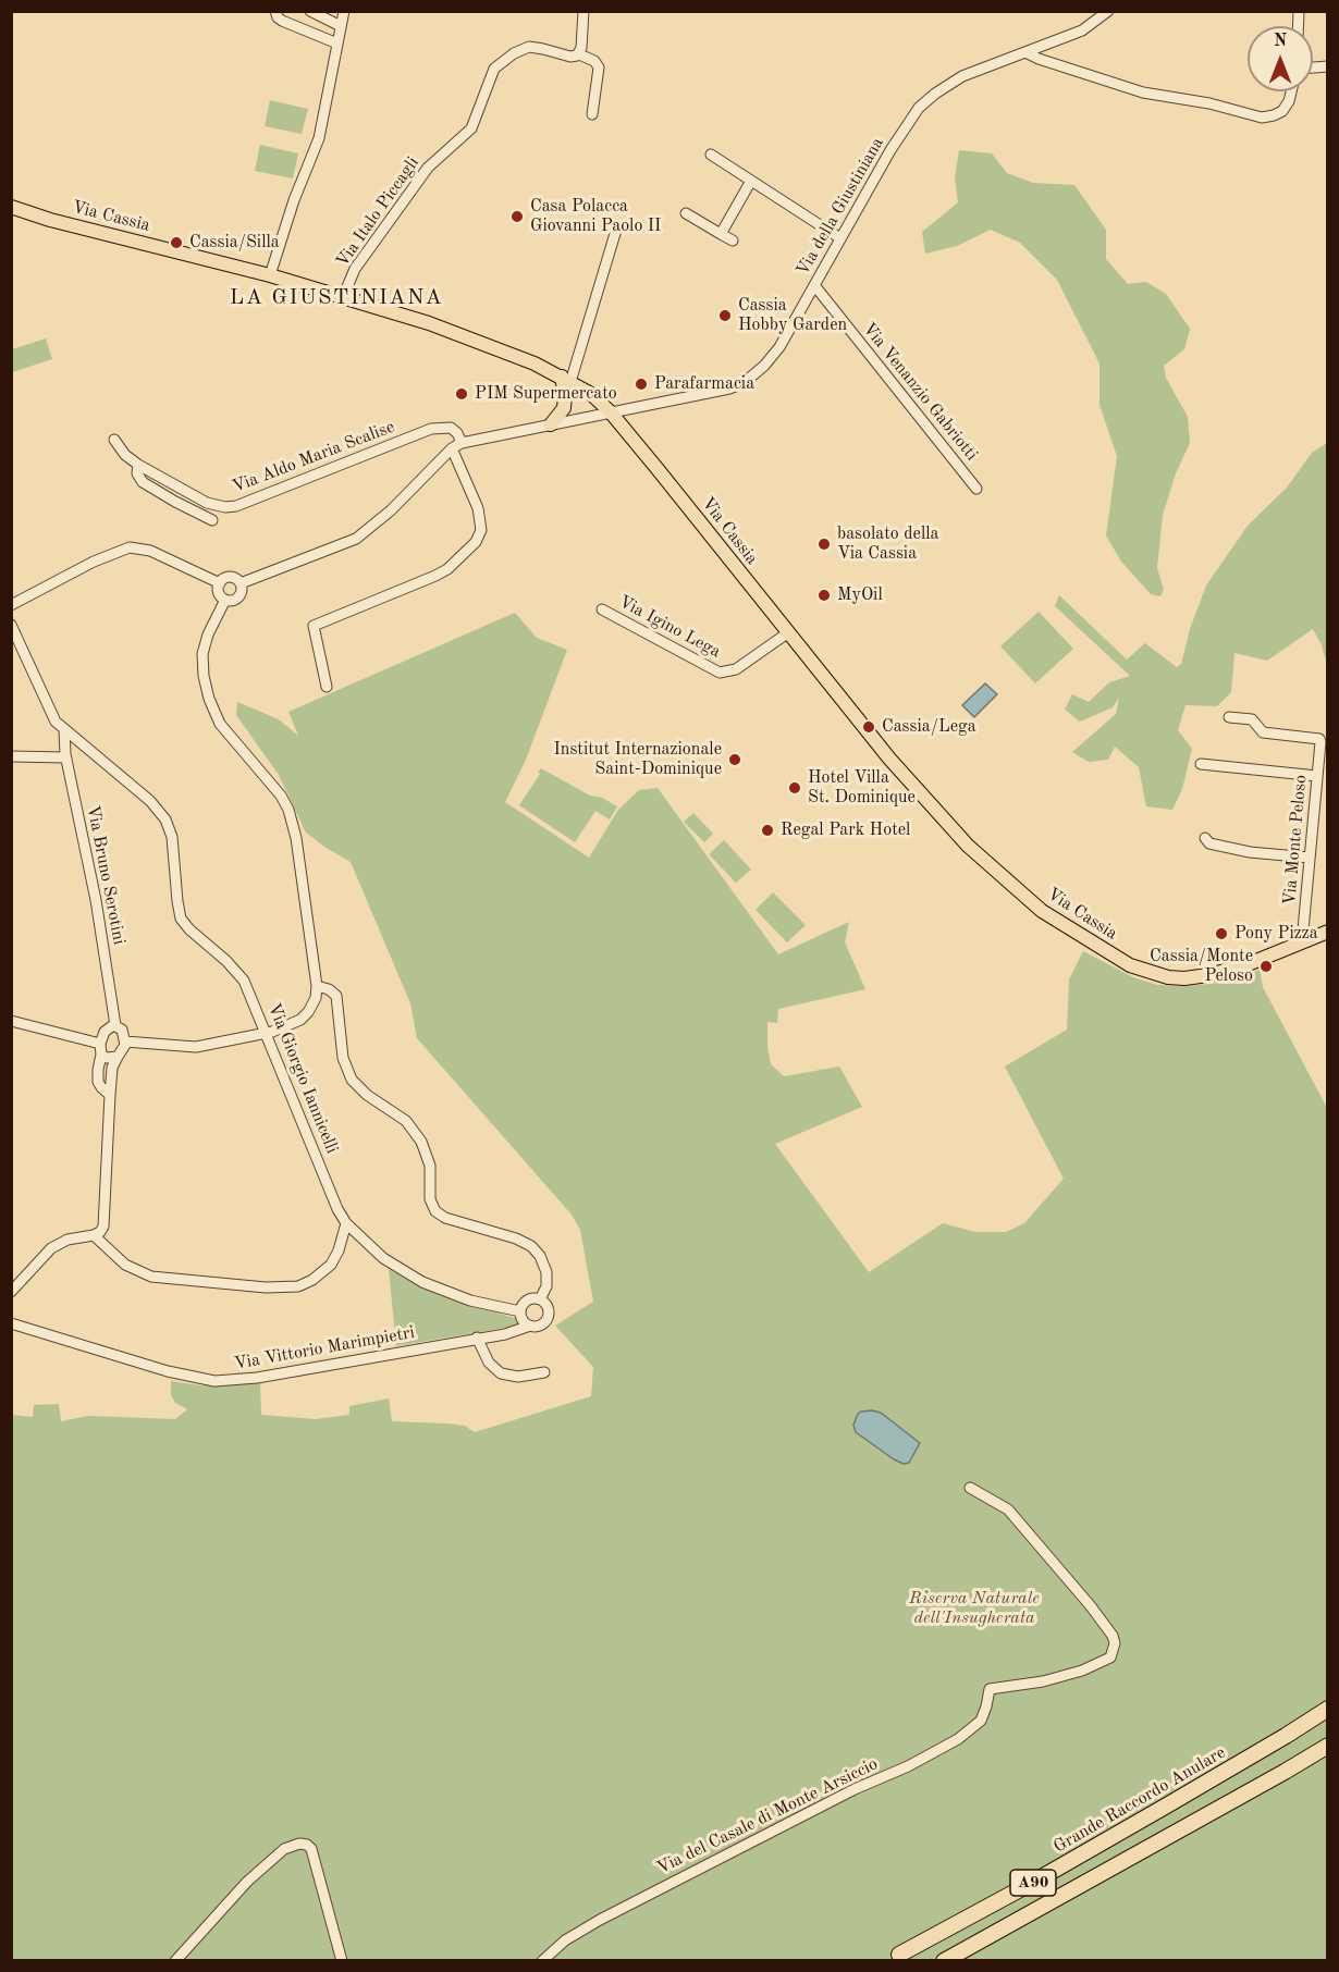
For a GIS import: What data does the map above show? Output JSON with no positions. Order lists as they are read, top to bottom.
{
  "streets": {
    "highway": ["Grande Raccordo Anulare", "A90"],
    "main road": ["Via Cassia"],
    "street": [
      "Via della Giustiniana",
      "Via Italo Piccagli",
      "Via Venanzio Gabriotti",
      "Via Aldo Maria Scalise",
      "Via Igino Lega",
      "Via Monte Peloso",
      "Via Bruno Serotini",
      "Via Giorgio Iannicelli",
      "Via Vittorio Marimpietri",
      "Via del Casale di Monte Arsiccio"
    ]
  },
  "crossings": [
    ["Via della Giustiniana", "Via Cassia"],
    ["Via della Giustiniana", "Via Venanzio Gabriotti"],
    ["Via della Giustiniana", "Via Aldo Maria Scalise"],
    ["Via Italo Piccagli", "Via Cassia"],
    ["Via Cassia", "Via Igino Lega"],
    ["Via Cassia", "Via Monte Peloso"],
    ["Via Bruno Serotini", "Via Giorgio Iannicelli"],
    ["Via Giorgio Iannicelli", "Via Vittorio Marimpietri"]
  ],
  "districts": ["LA GIUSTINIANA"],
  "parks": ["Riserva Naturale dell'Insugherata"],
  "places": [
    "Casa Polacca Giovanni Paolo II",
    "Cassia/Silla",
    "Cassia Hobby Garden",
    "Parafarmacia",
    "PIM Supermercato",
    "basolato della Via Cassia",
    "MyOil",
    "Cassia/Lega",
    "Institut Internazionale Saint-Dominique",
    "Hotel Villa St. Dominique",
    "Regal Park Hotel",
    "Pony Pizza",
    "Cassia/Monte Peloso"
  ],
  "north": "top"
}
